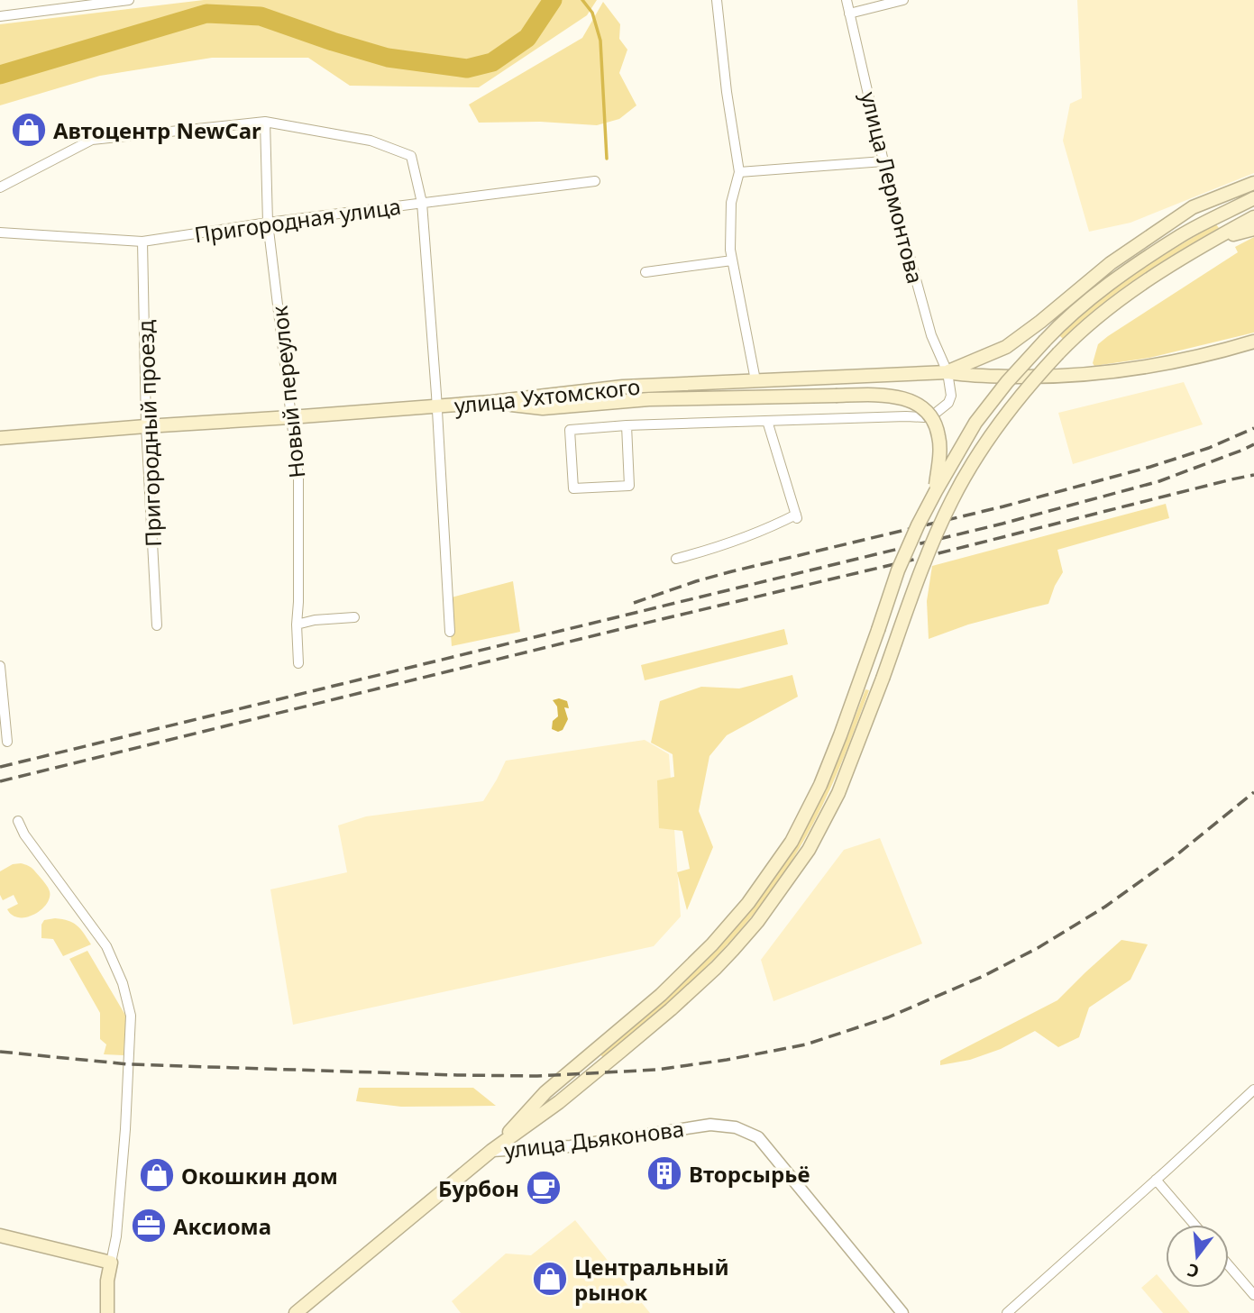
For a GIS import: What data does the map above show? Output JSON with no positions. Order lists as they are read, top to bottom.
{
  "streets": {
    "main road": ["улица Ухтомского", "улица Дьяконова"],
    "street": [
      "улица Лермонтова",
      "Пригородная улица",
      "Новый переулок",
      "Пригородный проезд"
    ]
  },
  "crossings": [
    ["улица Лермонтова", "улица Ухтомского"],
    ["Пригородная улица", "Новый переулок"],
    ["Пригородная улица", "Пригородный проезд"],
    ["Новый переулок", "улица Ухтомского"],
    ["улица Ухтомского", "Пригородный проезд"]
  ],
  "places": {
    "shop": ["Автоцентр NewCar", "Окошкин дом", "Центральный рынок"],
    "building": ["Вторсырьё"],
    "cafe": ["Бурбон"],
    "office": ["Аксиома"]
  },
  "north": "bottom"
}
